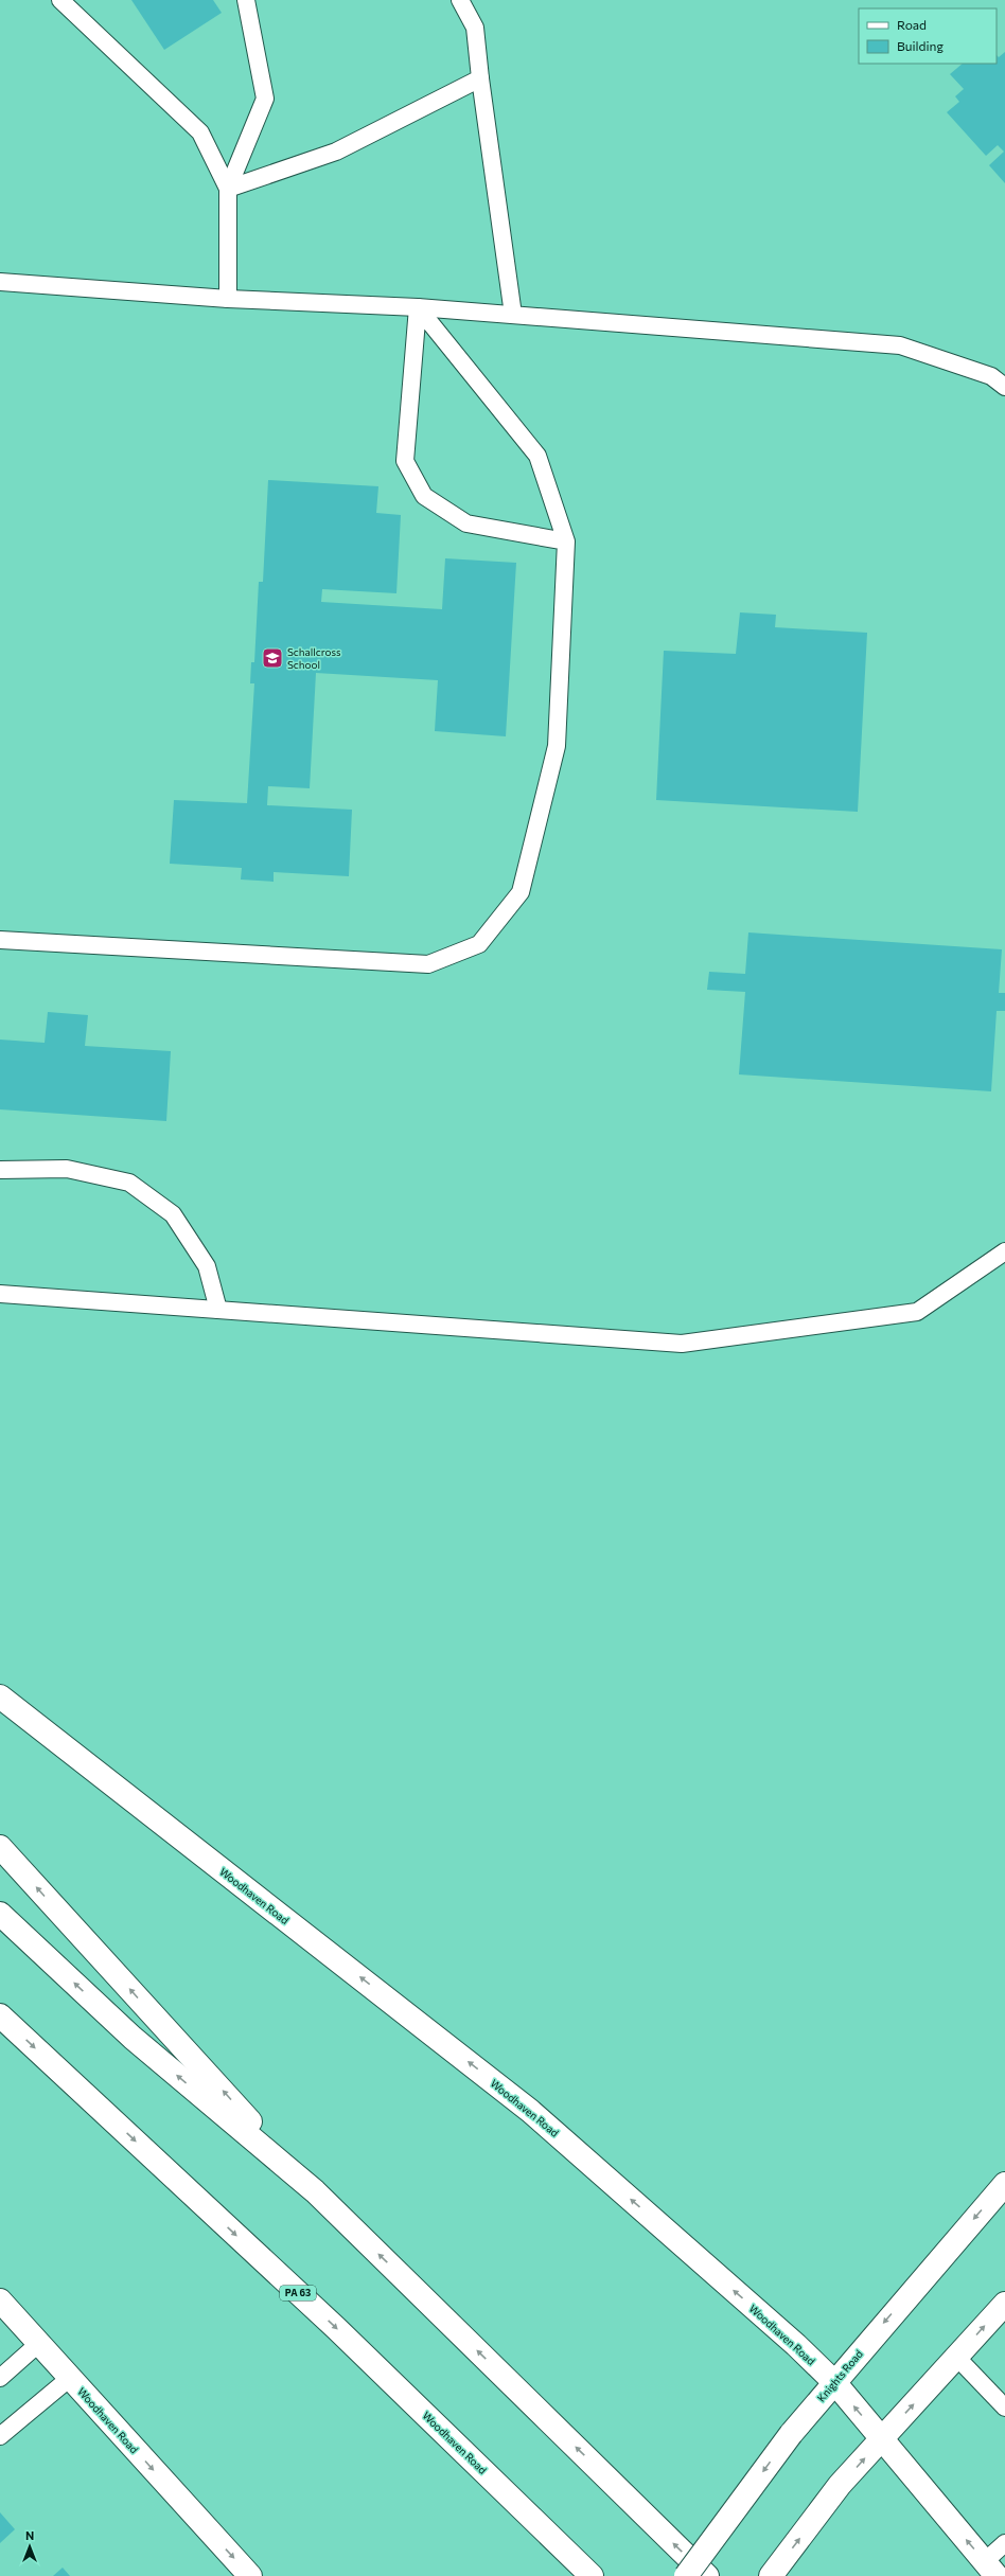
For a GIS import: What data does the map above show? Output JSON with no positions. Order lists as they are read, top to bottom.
{
  "streets": {
    "main road": ["Woodhaven Road", "PA 63", "Knights Road"]
  },
  "crossings": [
    ["Woodhaven Road", "Knights Road"]
  ],
  "places": {
    "school or university": ["Schallcross School"]
  },
  "legend": ["Road", "Building"],
  "north": "top"
}
